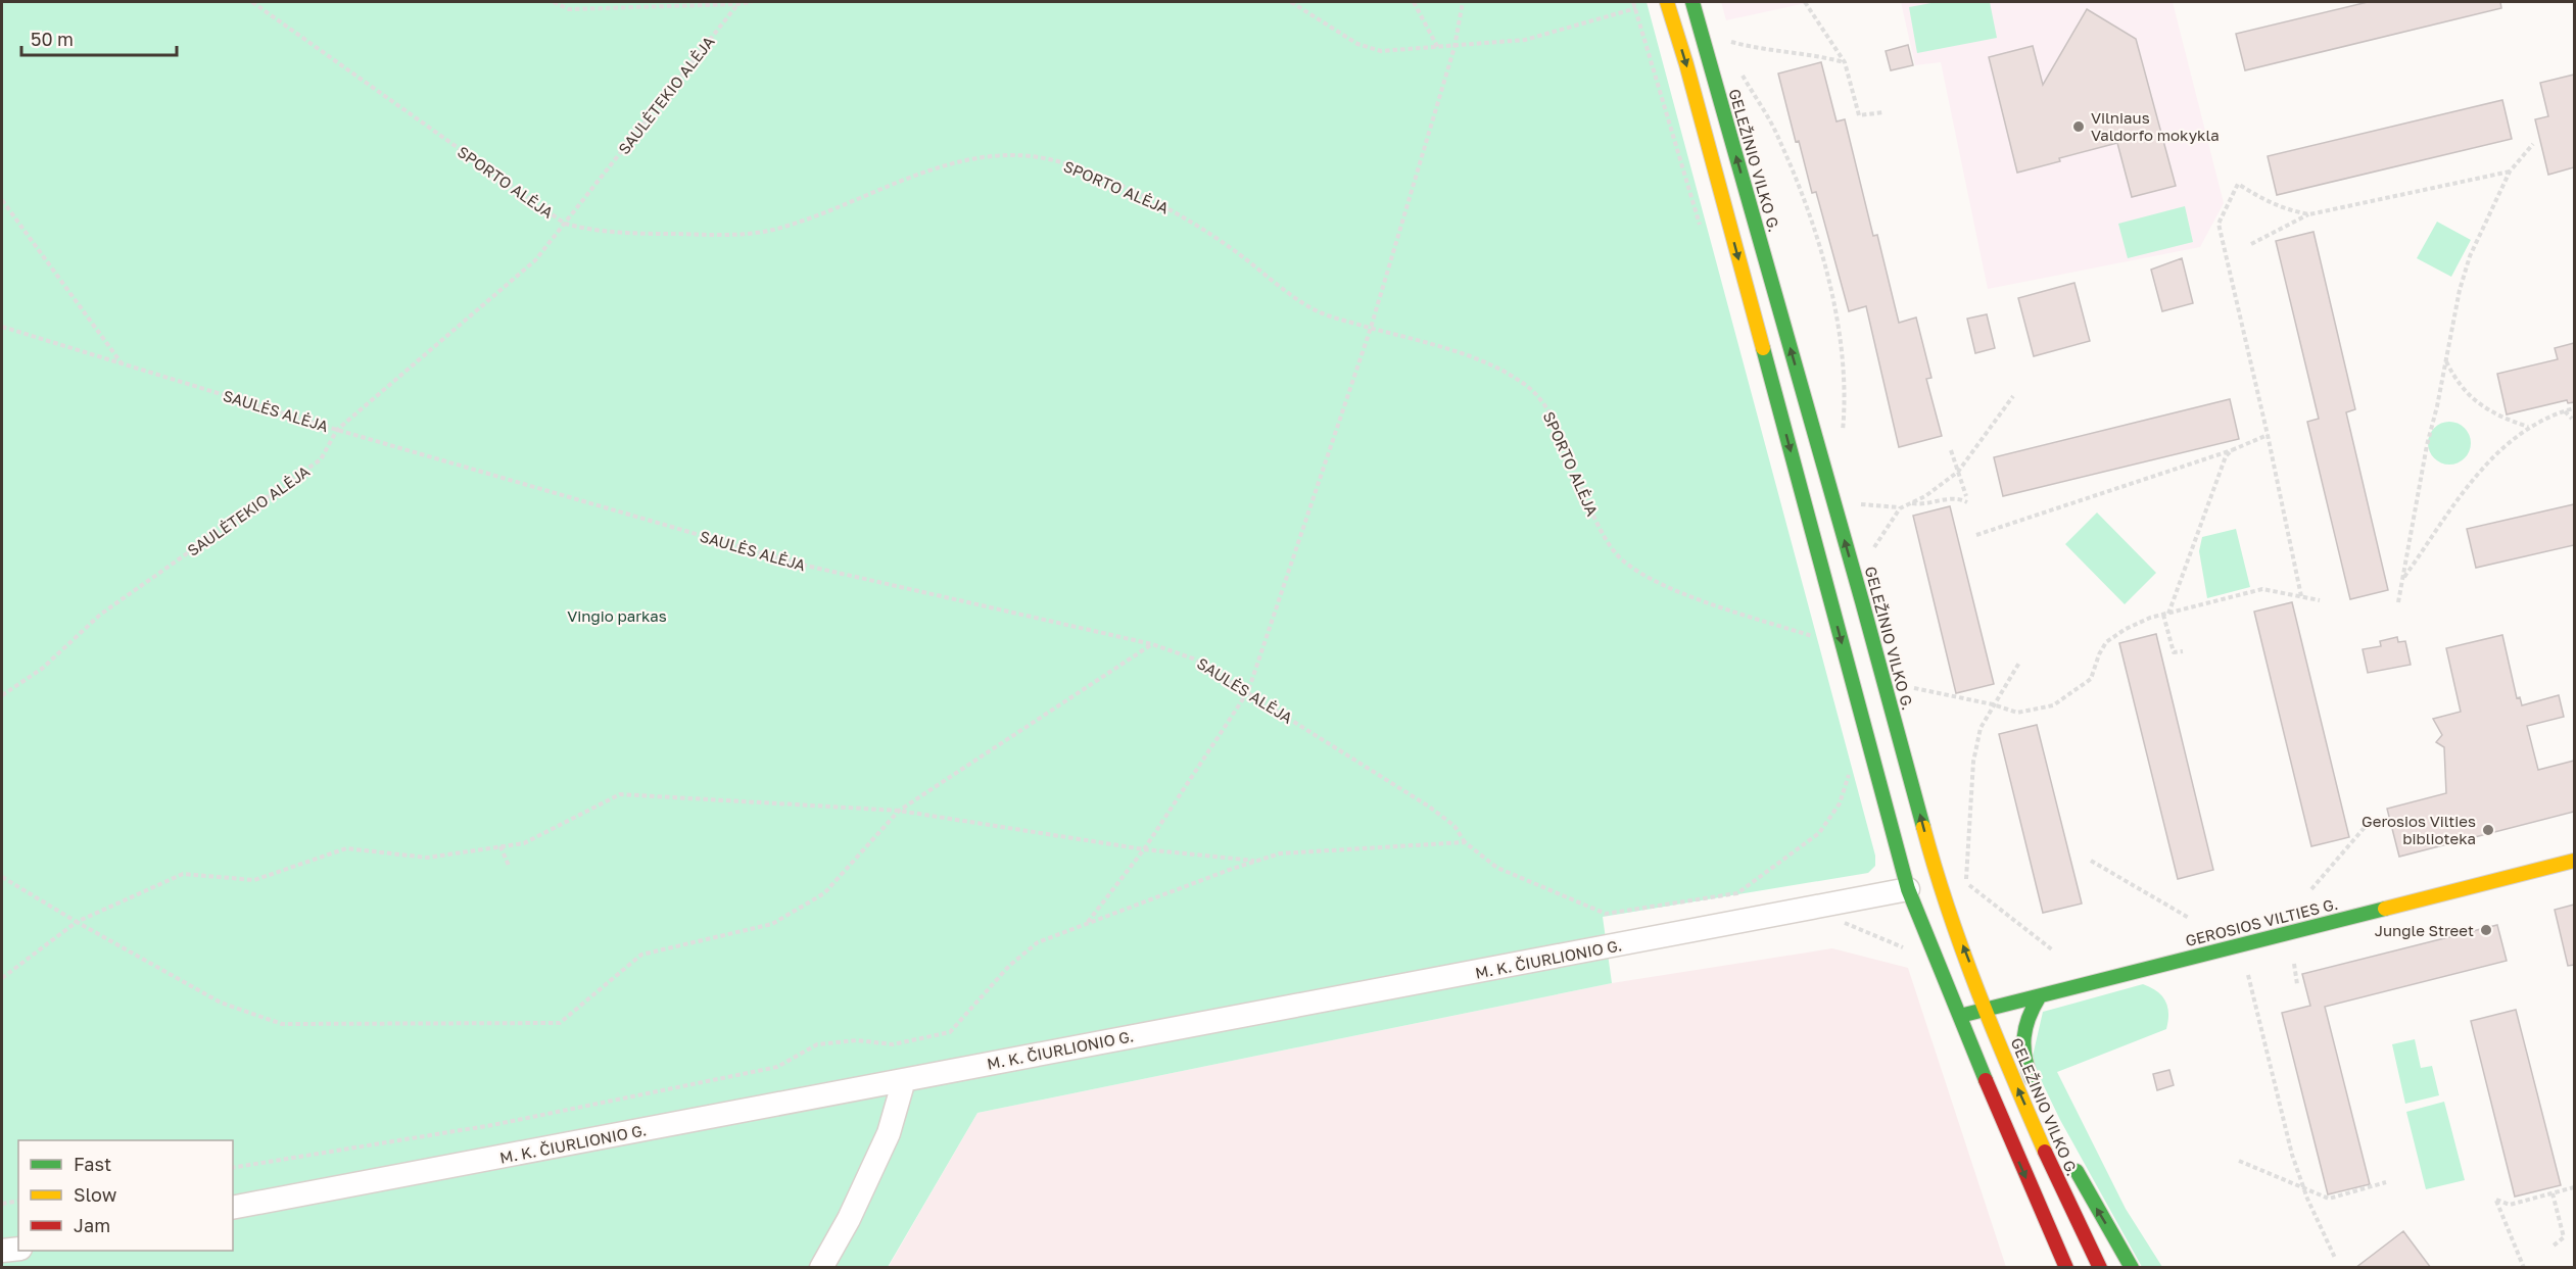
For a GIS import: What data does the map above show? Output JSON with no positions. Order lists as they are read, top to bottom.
{
  "streets": {
    "main road": ["GELEŽINIO VILKO G.", "GEROSIOS VILTIES G."],
    "street": ["M. K. ČIURLIONIO G."],
    "path": ["SAULĖTEKIO ALĖJA", "SPORTO ALĖJA", "SAULĖS ALĖJA"]
  },
  "crossings": [
    ["SAULĖTEKIO ALĖJA", "SPORTO ALĖJA"],
    ["SAULĖTEKIO ALĖJA", "SAULĖS ALĖJA"],
    ["GELEŽINIO VILKO G.", "GEROSIOS VILTIES G."]
  ],
  "parks": ["Vingio parkas"],
  "places": ["Vilniaus Valdorfo mokykla", "Gerosios Vilties biblioteka", "Jungle Street"],
  "legend": ["Fast", "Slow", "Jam"],
  "scale_bar": "50 m"
}
